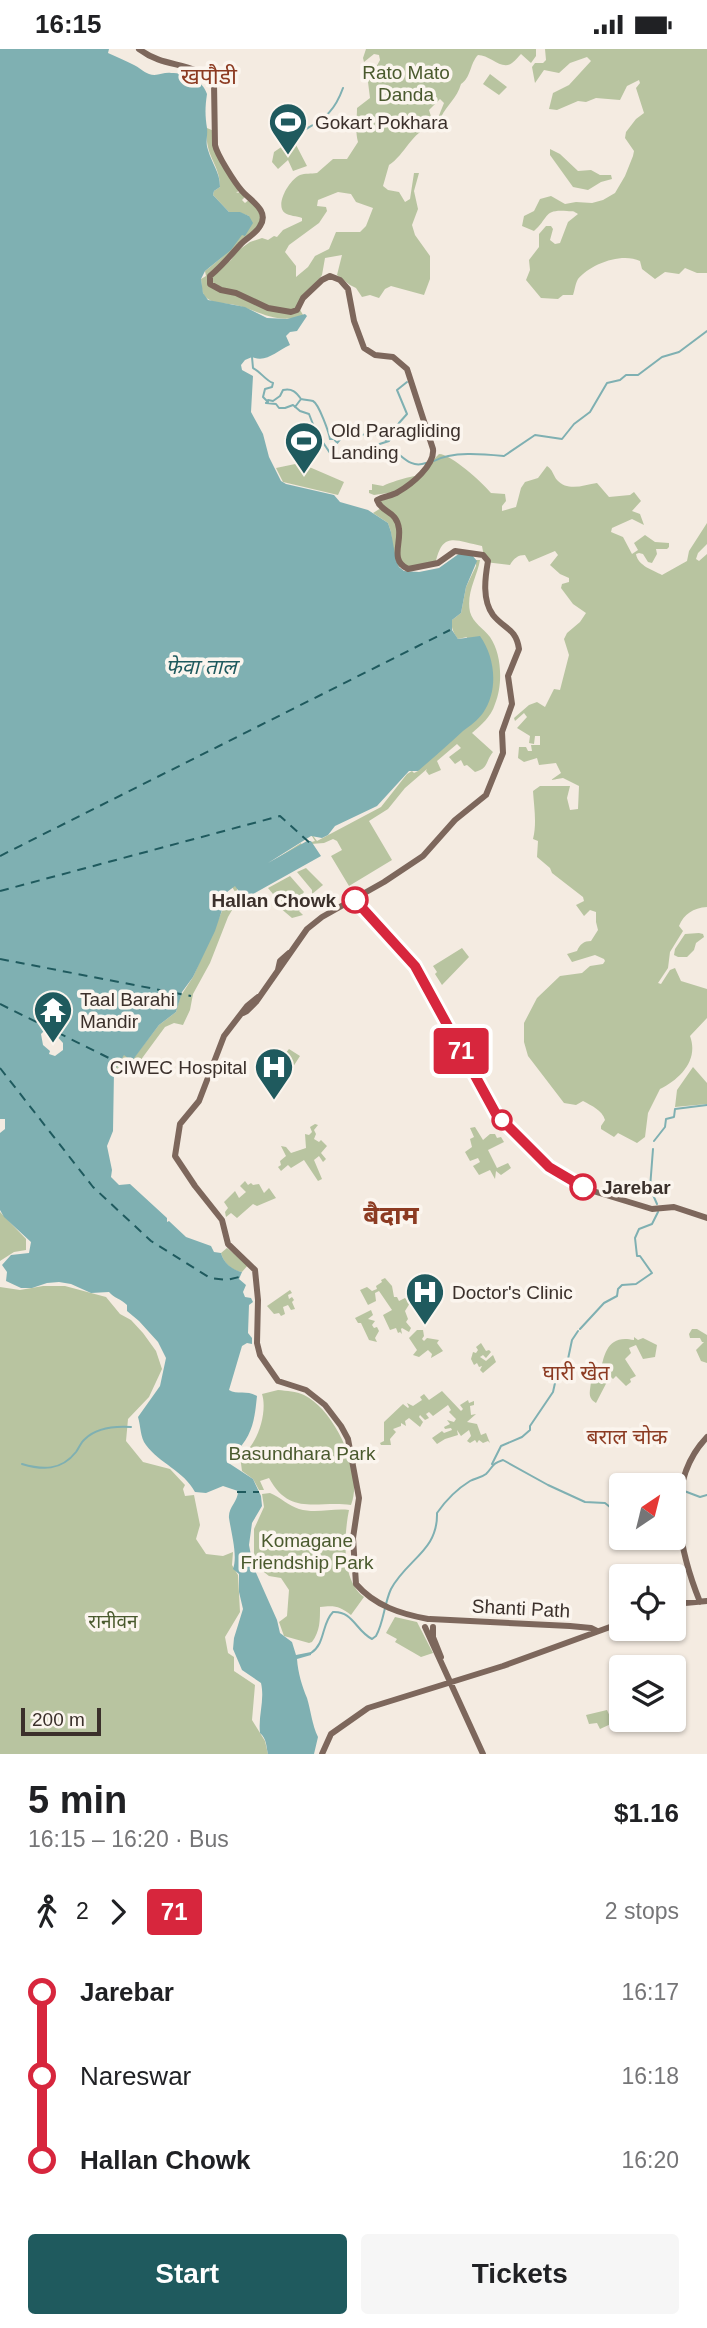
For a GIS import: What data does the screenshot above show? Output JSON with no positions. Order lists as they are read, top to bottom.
{
  "streets": {
    "main road": ["Shanti Path"]
  },
  "districts": [
    "खपौडी",
    "बैदाम",
    "घारी खेत",
    "बराल चोक"
  ],
  "water": ["फेवा ताल"],
  "parks": [
    "Rato Mato Danda",
    "Basundhara Park",
    "Komagane Friendship Park",
    "रानीवन"
  ],
  "places": {
    "sports": ["Gokart Pokhara", "Old Paragliding Landing"],
    "other": ["Hallan Chowk", "Jarebar"],
    "temple": ["Taal Barahi Mandir"],
    "hospital": ["CIWEC Hospital", "Doctor's Clinic"]
  },
  "lines": ["bus line 71"],
  "scale_bar": "200 m",
  "north": "top right",
  "page": {
    "status": "16:15",
    "on_map": "71",
    "scale": "200 m",
    "heading": ["5 min", "16:15 – 16:20 · Bus", "$1.16"],
    "legs": ["2", "71", "2 stops"],
    "list": [
      {
        "name": "Jarebar",
        "value": "16:17"
      },
      {
        "name": "Nareswar",
        "value": "16:18"
      },
      {
        "name": "Hallan Chowk",
        "value": "16:20"
      }
    ],
    "buttons": ["Start", "Tickets"]
  }
}
